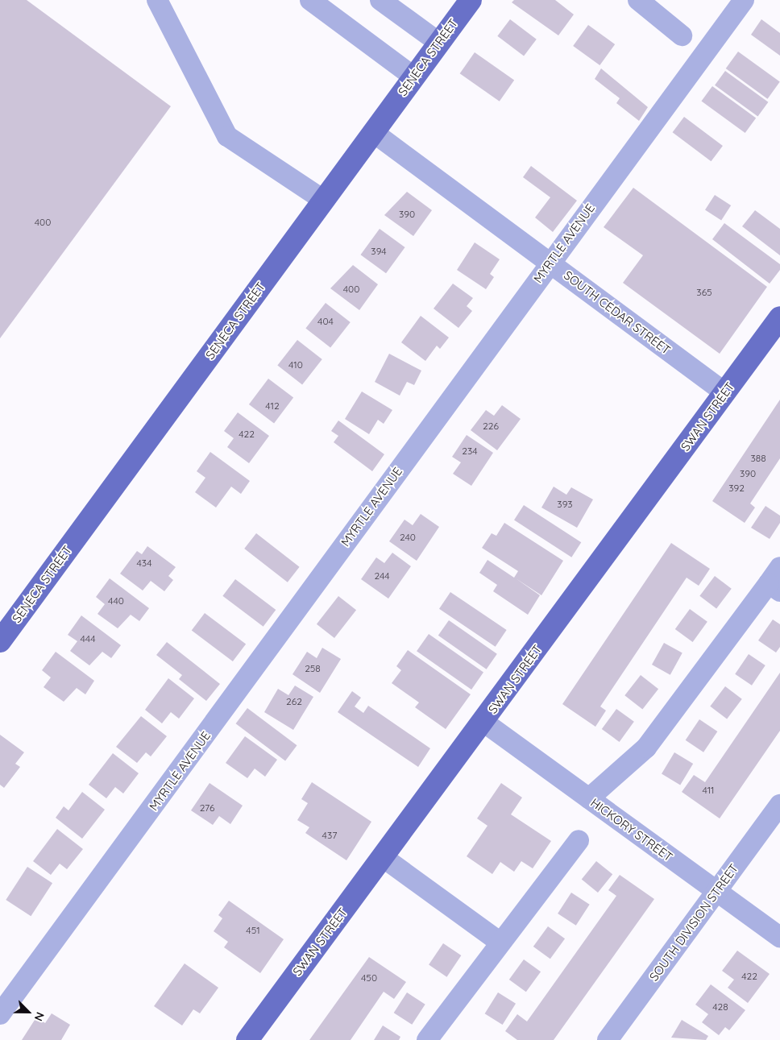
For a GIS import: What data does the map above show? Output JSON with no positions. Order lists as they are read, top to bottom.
{
  "streets": {
    "main road": ["SENECA STREET", "SWAN STREET"],
    "street": [
      "MYRTLE AVENUE",
      "SOUTH CEDAR STREET",
      "HICKORY STREET",
      "SOUTH DIVISION STREET"
    ]
  },
  "crossings": [
    ["SENECA STREET", "SOUTH CEDAR STREET"],
    ["MYRTLE AVENUE", "SOUTH CEDAR STREET"],
    ["SOUTH CEDAR STREET", "SWAN STREET"],
    ["SWAN STREET", "HICKORY STREET"],
    ["HICKORY STREET", "SOUTH DIVISION STREET"]
  ],
  "house_numbers": [
    "390",
    "400",
    "394",
    "400",
    "365",
    "404",
    "410",
    "412",
    "226",
    "422",
    "234",
    "388",
    "390",
    "392",
    "393",
    "240",
    "434",
    "244",
    "440",
    "444",
    "258",
    "262",
    "411",
    "276",
    "437",
    "451",
    "422",
    "450",
    "428"
  ],
  "north": "bottom right"
}
